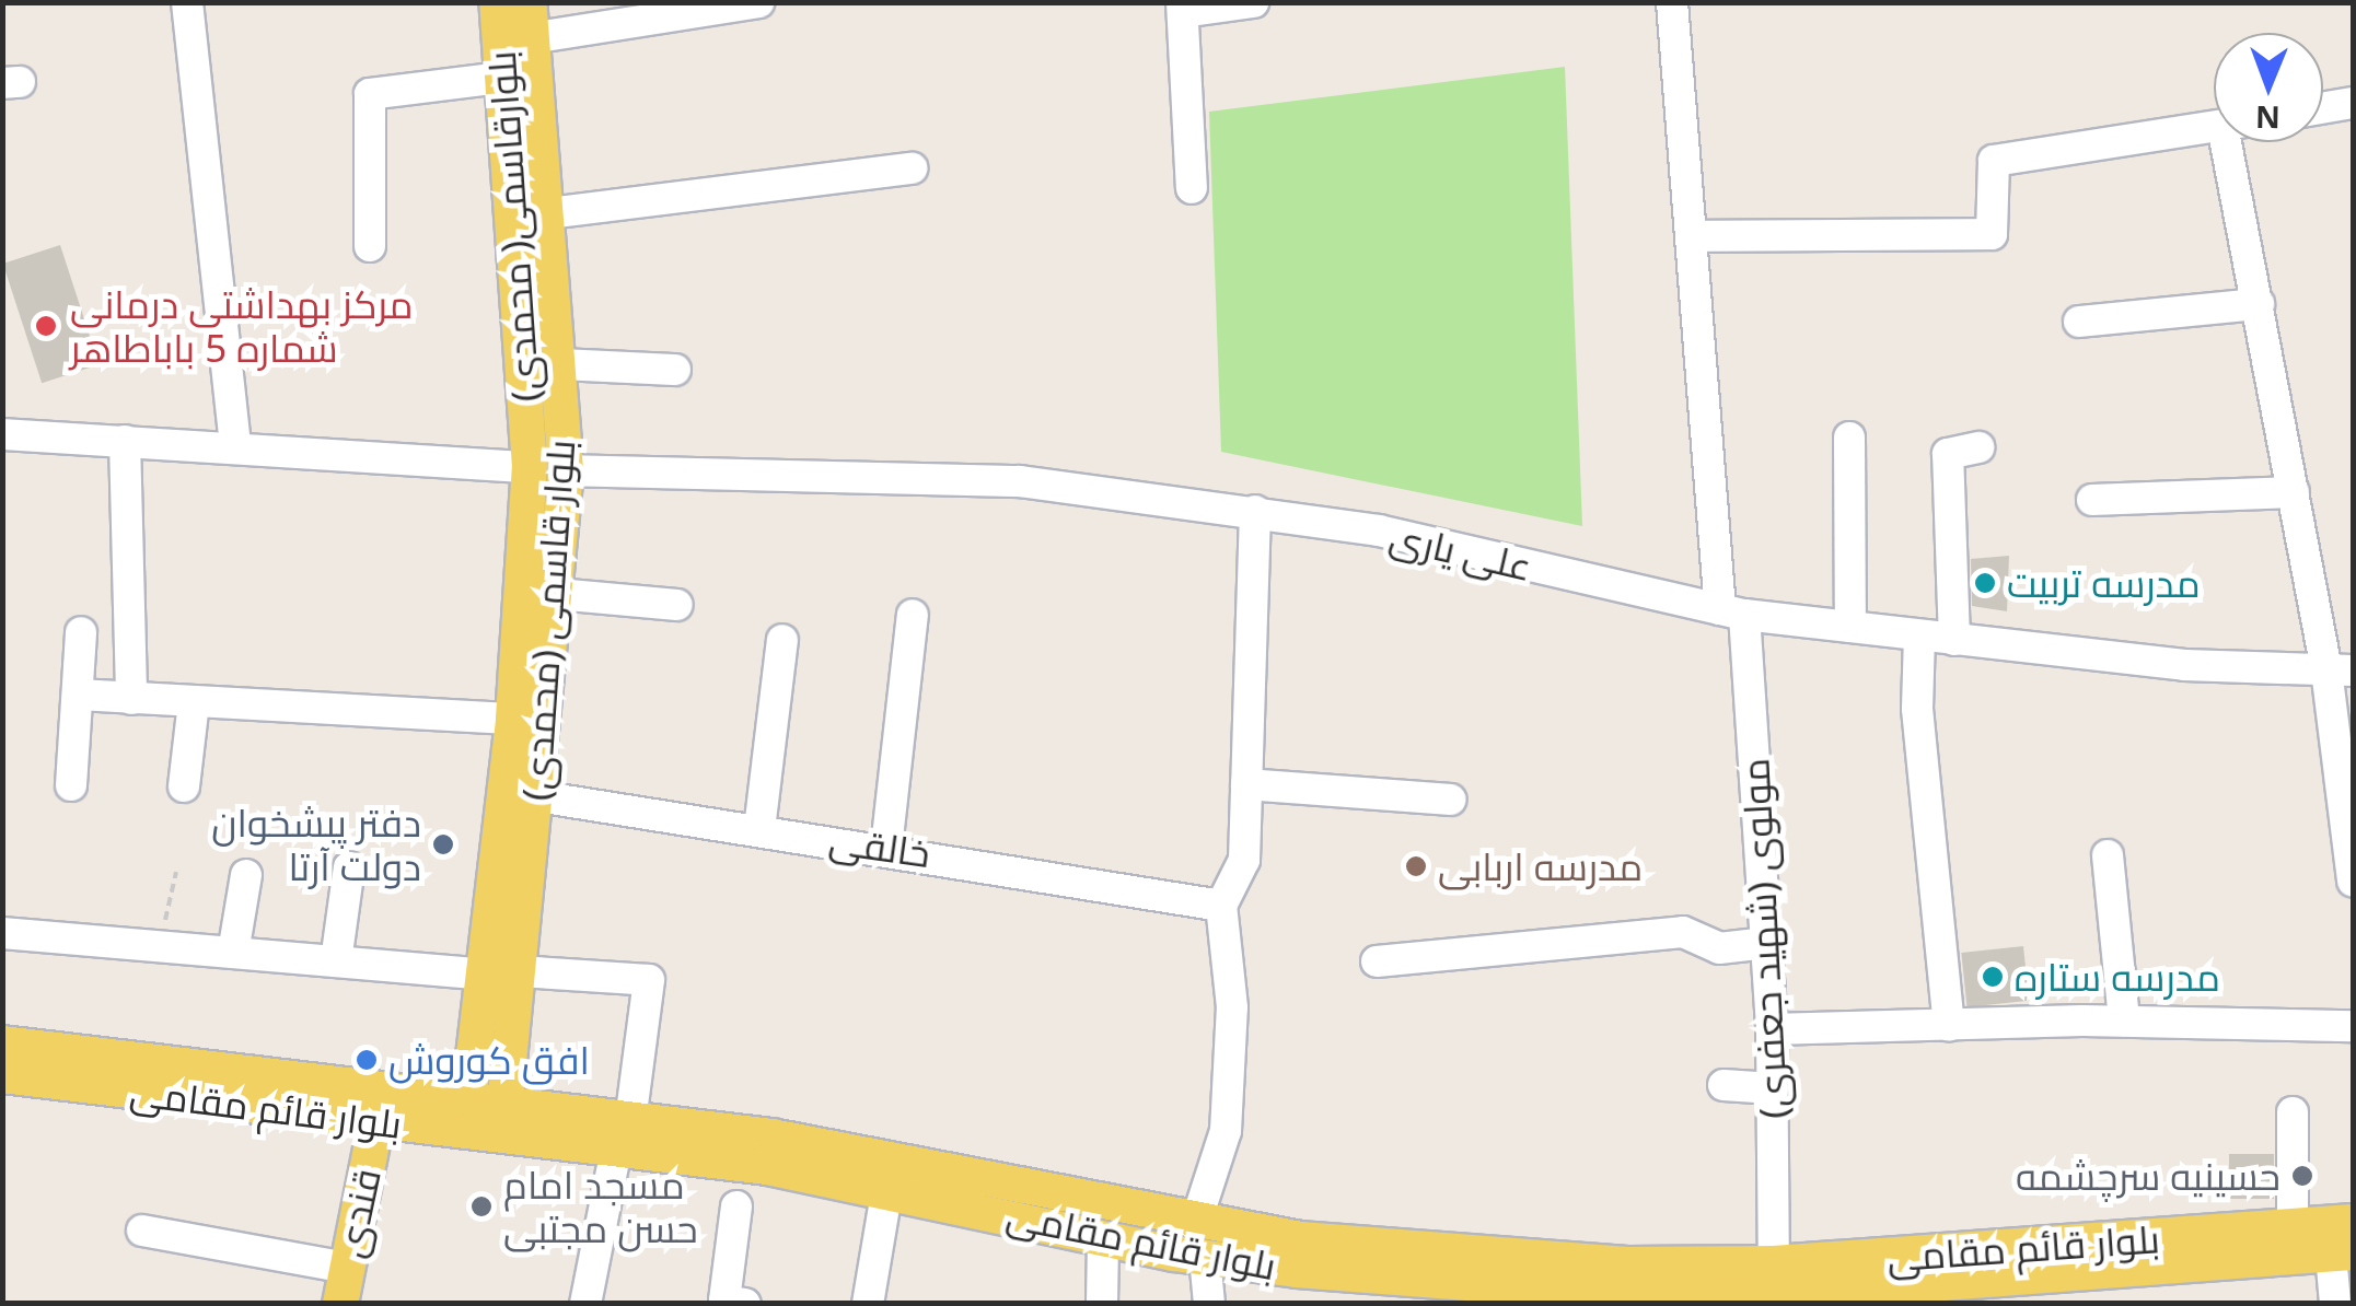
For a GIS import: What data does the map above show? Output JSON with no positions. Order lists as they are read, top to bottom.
{
  "streets": {
    "main road": [
      "بلوارقاسمی( محمدی)",
      "بلوار قاسمی (محمدی)",
      "بلوار قائم مقامی",
      "قندی"
    ],
    "street": ["علی یاری", "خالقی", "مولوی (شهید جعفری)"]
  },
  "crossings": [
    ["بلوارقاسمی( محمدی)", "علی یاری"],
    ["بلوارقاسمی( محمدی)", "بلوار قاسمی (محمدی)"],
    ["علی یاری", "بلوار قاسمی (محمدی)"],
    ["علی یاری", "مولوی (شهید جعفری)"],
    ["بلوار قاسمی (محمدی)", "خالقی"],
    ["بلوار قاسمی (محمدی)", "بلوار قائم مقامی"],
    ["مولوی (شهید جعفری)", "بلوار قائم مقامی"],
    ["بلوار قائم مقامی", "قندی"]
  ],
  "places": [
    "مرکز بهداشتی درمانی شماره 5 باباطاهر",
    "مدرسه تربیت",
    "دفتر پیشخوان دولت آرتا",
    "مدرسه اربابی",
    "مدرسه ستاره",
    "افق کوروش",
    "حسینیه سرچشمه",
    "مسجد امام حسن مجتبی"
  ],
  "north": "bottom"
}
